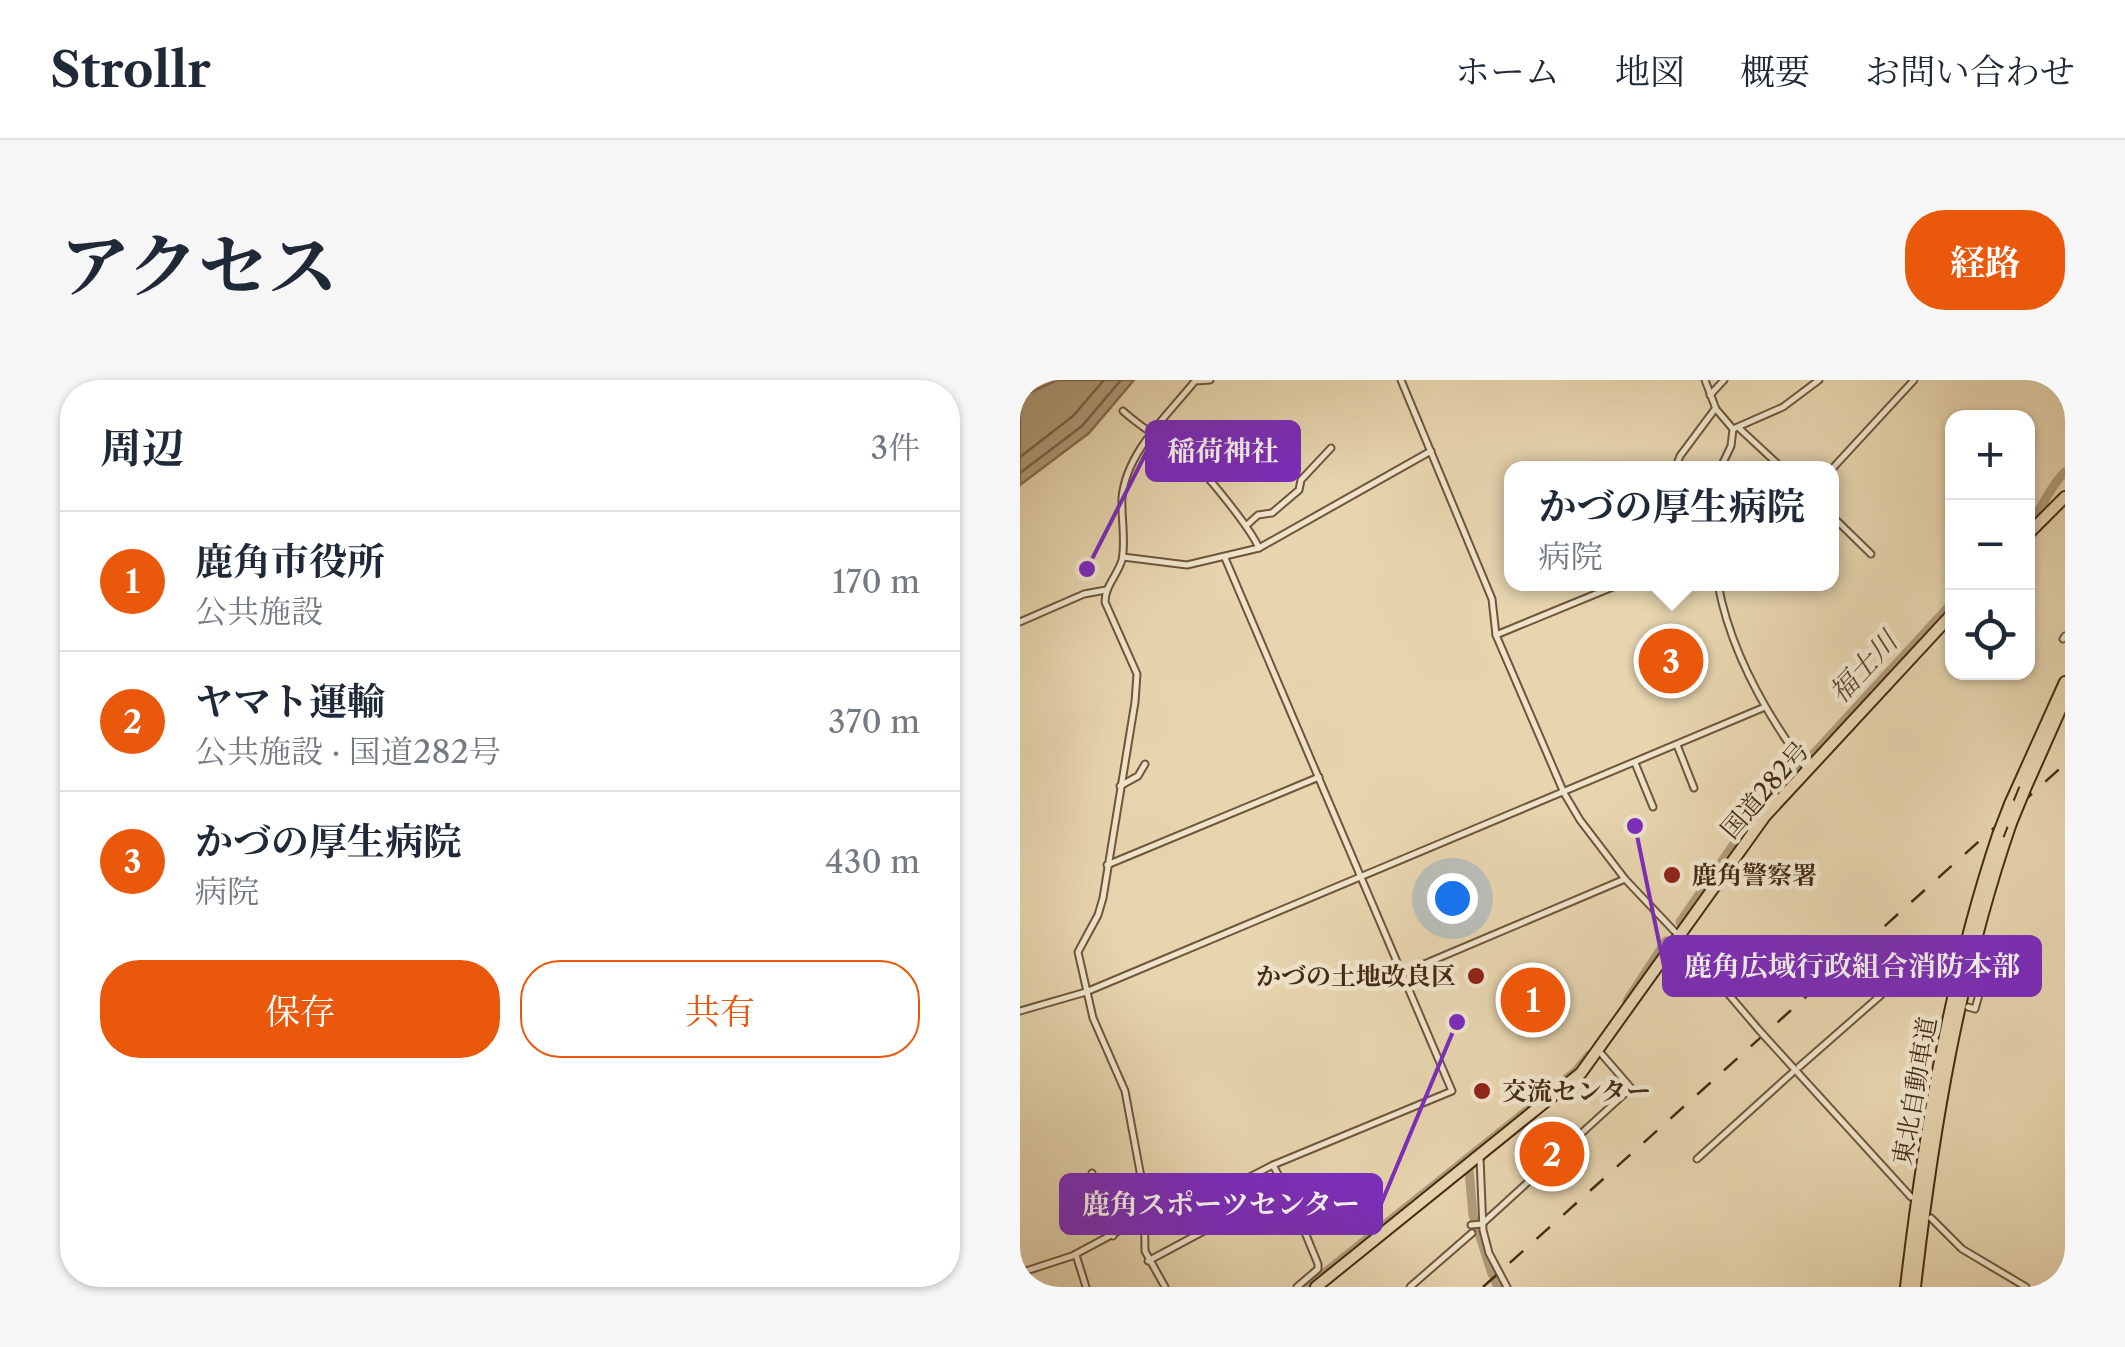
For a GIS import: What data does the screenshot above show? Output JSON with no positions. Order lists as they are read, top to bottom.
{
  "streets": {
    "highway": ["国道282号", "東北自動車道"]
  },
  "water": ["福士川"],
  "places": [
    "稲荷神社",
    "鹿角広域行政組合消防本部",
    "鹿角警察署",
    "かづの土地改良区",
    "鹿角スポーツセンター",
    "交流センター"
  ],
  "page": {
    "header": "Strollr",
    "nav": [
      "ホーム",
      "地図",
      "概要",
      "お問い合わせ"
    ],
    "title": "アクセス",
    "buttons": [
      "経路",
      ["保存", "共有"]
    ],
    "heading": ["周辺", "3件"],
    "map_buttons": ["+", "−"],
    "popup": ["かづの厚生病院", "病院"],
    "list": [
      {
        "mark": "1",
        "name": "鹿角市役所",
        "note": "公共施設",
        "value": "170 m"
      },
      {
        "mark": "2",
        "name": "ヤマト運輸",
        "note": "公共施設 · 国道282号",
        "value": "370 m"
      },
      {
        "mark": "3",
        "name": "かづの厚生病院",
        "note": "病院",
        "value": "430 m"
      }
    ],
    "pins": ["3", "1", "2"]
  }
}
